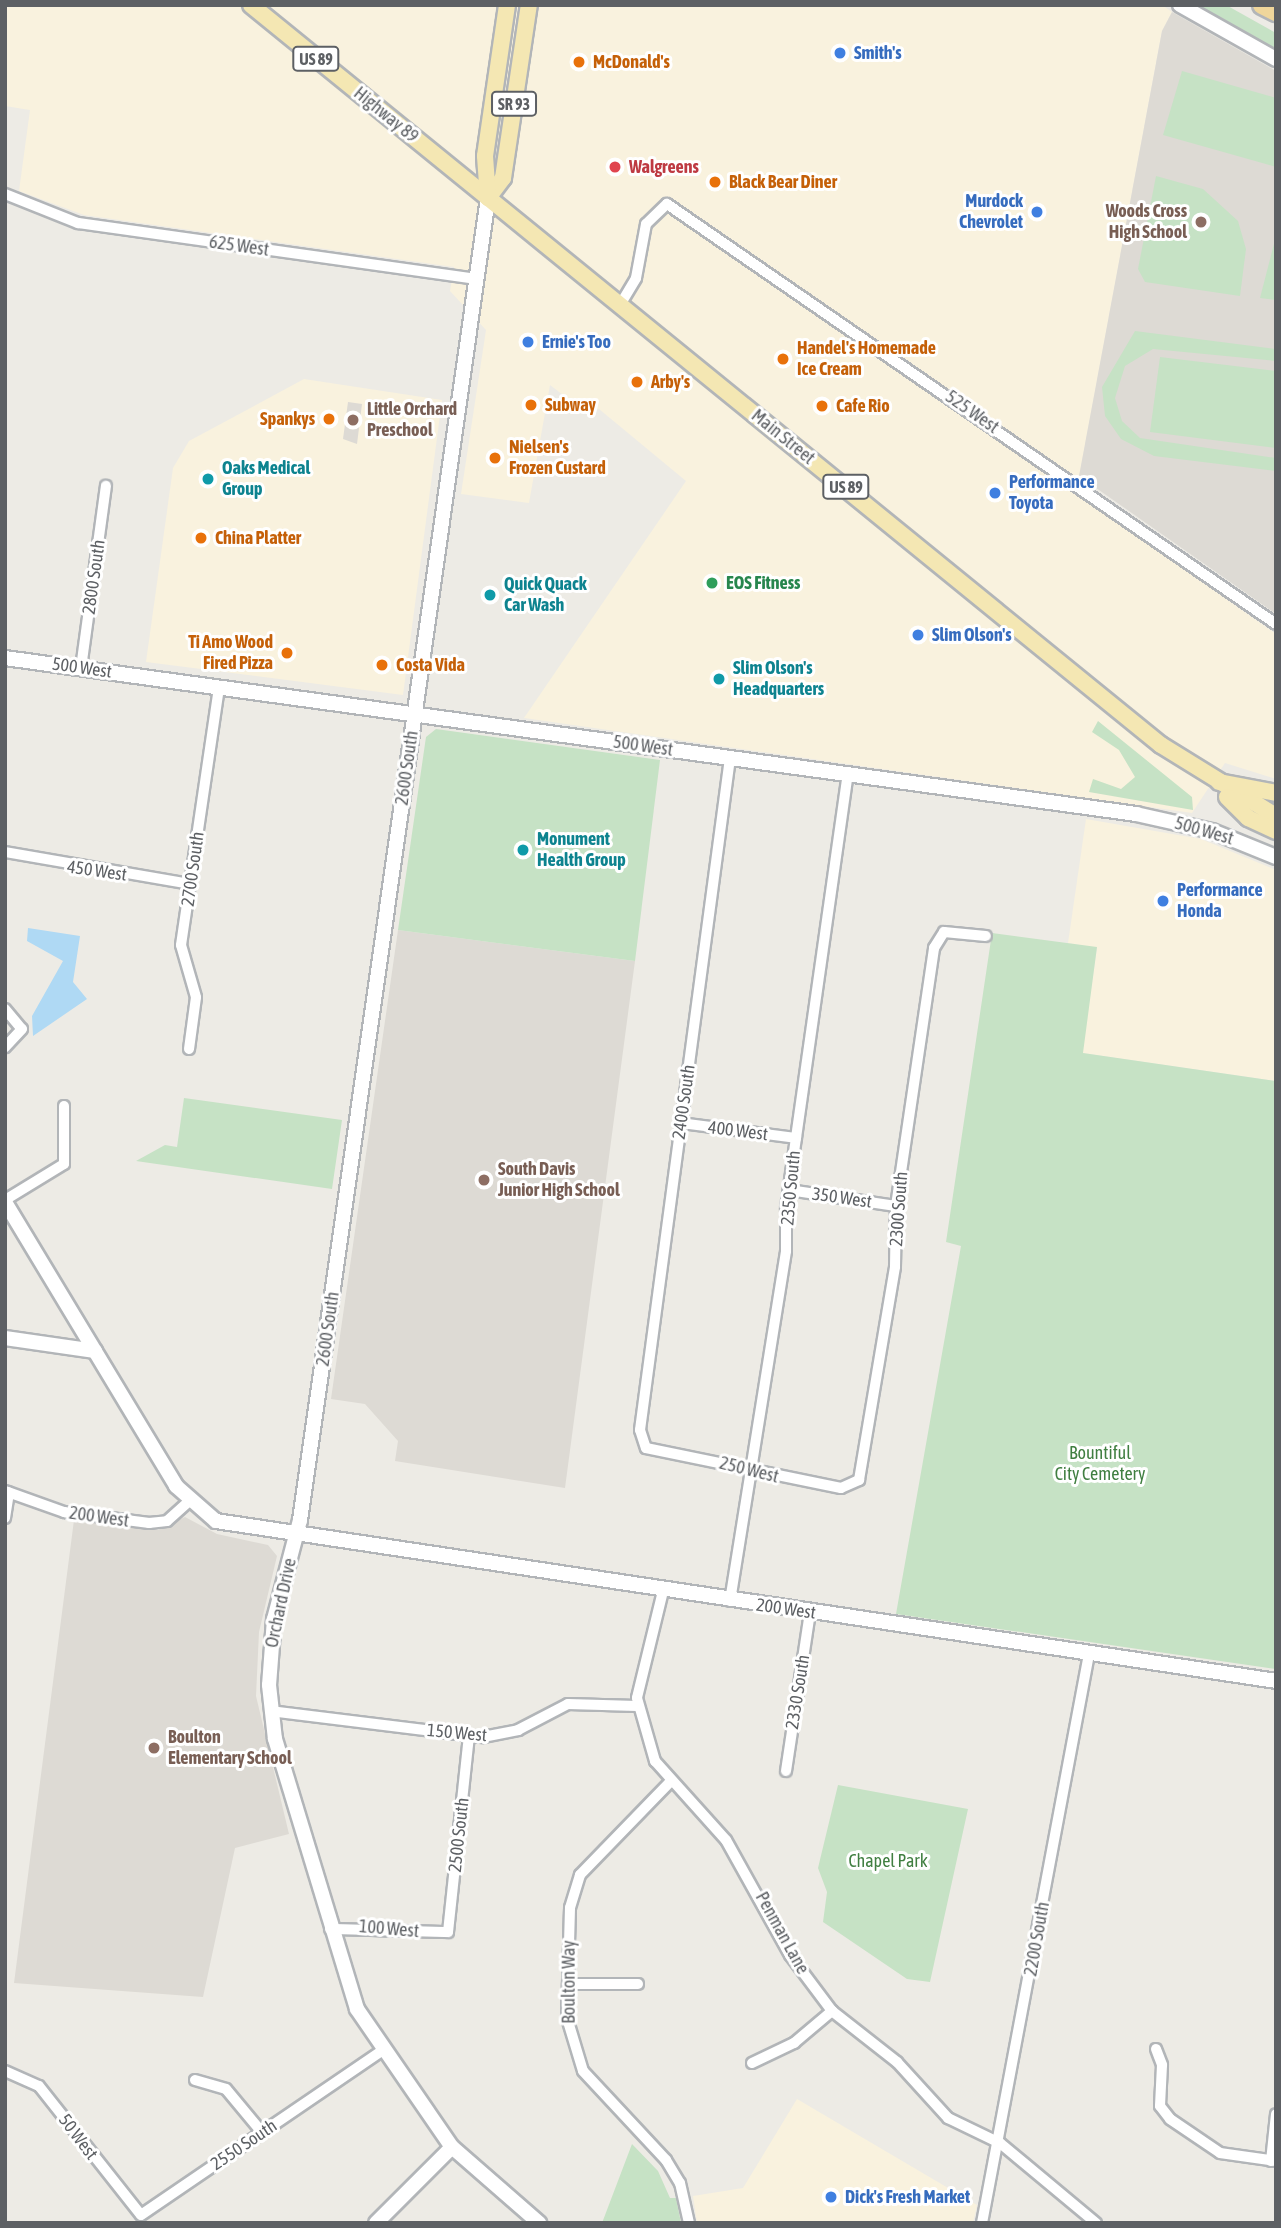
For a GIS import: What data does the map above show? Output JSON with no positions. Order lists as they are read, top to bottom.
{
  "streets": {
    "main road": [
      "US 89",
      "SR 93",
      "Highway 89",
      "Main Street",
      "500 West",
      "2600 South",
      "200 West",
      "Orchard Drive"
    ],
    "street": [
      "625 West",
      "525 West",
      "2800 South",
      "2700 South",
      "450 West",
      "2400 South",
      "400 West",
      "2350 South",
      "350 West",
      "2300 South",
      "250 West",
      "2330 South",
      "150 West",
      "2500 South",
      "100 West",
      "Penman Lane",
      "2200 South",
      "Boulton Way",
      "50 West",
      "2550 South"
    ]
  },
  "crossings": [
    ["US 89", "Main Street"],
    ["SR 93", "Highway 89"],
    ["SR 93", "Main Street"],
    ["SR 93", "2600 South"],
    ["Highway 89", "Main Street"],
    ["Highway 89", "2600 South"],
    ["625 West", "2600 South"],
    ["525 West", "Main Street"],
    ["Main Street", "2600 South"],
    ["2800 South", "500 West"],
    ["500 West", "2600 South"],
    ["500 West", "2700 South"],
    ["500 West", "2400 South"],
    ["500 West", "2350 South"],
    ["2600 South", "200 West"],
    ["2600 South", "Orchard Drive"],
    ["2700 South", "450 West"],
    ["2400 South", "400 West"],
    ["2400 South", "250 West"],
    ["400 West", "2350 South"],
    ["2350 South", "350 West"],
    ["2350 South", "250 West"],
    ["2350 South", "200 West"],
    ["350 West", "2300 South"],
    ["2300 South", "250 West"],
    ["200 West", "Orchard Drive"],
    ["200 West", "2330 South"],
    ["200 West", "Penman Lane"],
    ["200 West", "2200 South"],
    ["Orchard Drive", "150 West"],
    ["Orchard Drive", "100 West"],
    ["Orchard Drive", "2550 South"],
    ["150 West", "2500 South"],
    ["150 West", "Penman Lane"],
    ["2500 South", "100 West"],
    ["Penman Lane", "2200 South"],
    ["Penman Lane", "Boulton Way"],
    ["50 West", "2550 South"]
  ],
  "parks": ["Bountiful City Cemetery", "Chapel Park"],
  "places": [
    "Smith's",
    "McDonald's",
    "Walgreens",
    "Black Bear Diner",
    "Murdock Chevrolet",
    "Woods Cross High School",
    "Ernie's Too",
    "Handel's Homemade Ice Cream",
    "Arby's",
    "Subway",
    "Cafe Rio",
    "Spankys",
    "Little Orchard Preschool",
    "Nielsen's Frozen Custard",
    "Oaks Medical Group",
    "Performance Toyota",
    "China Platter",
    "EOS Fitness",
    "Quick Quack Car Wash",
    "Slim Olson's",
    "Ti Amo Wood Fired Pizza",
    "Costa Vida",
    "Slim Olson's Headquarters",
    "Monument Health Group",
    "Performance Honda",
    "South Davis Junior High School",
    "Boulton Elementary School",
    "Dick's Fresh Market"
  ]
}
